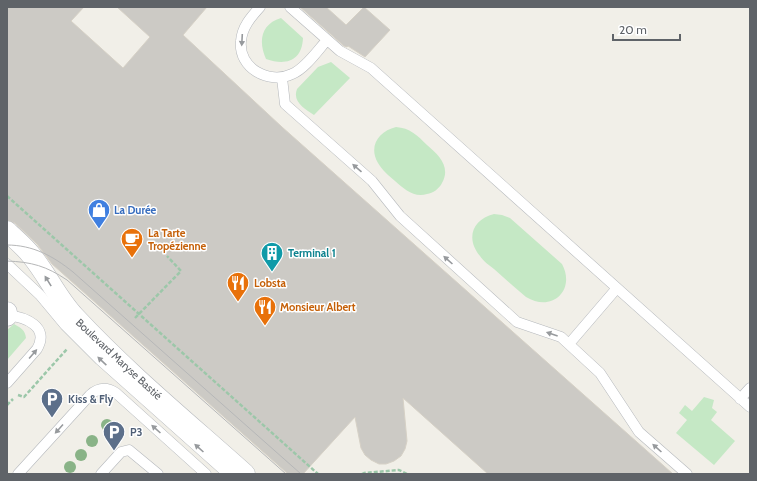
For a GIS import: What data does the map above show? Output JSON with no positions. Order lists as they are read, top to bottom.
{
  "streets": {
    "street": ["Boulevard Maryse Bastié"]
  },
  "one_way": ["Boulevard Maryse Bastié"],
  "places": {
    "shop": ["La Durée"],
    "cafe": ["La Tarte Tropézienne"],
    "building": ["Terminal 1"],
    "restaurant": ["Lobsta", "Monsieur Albert"],
    "parking": ["Kiss & Fly", "P3"]
  },
  "scale_bar": "20 m"
}
